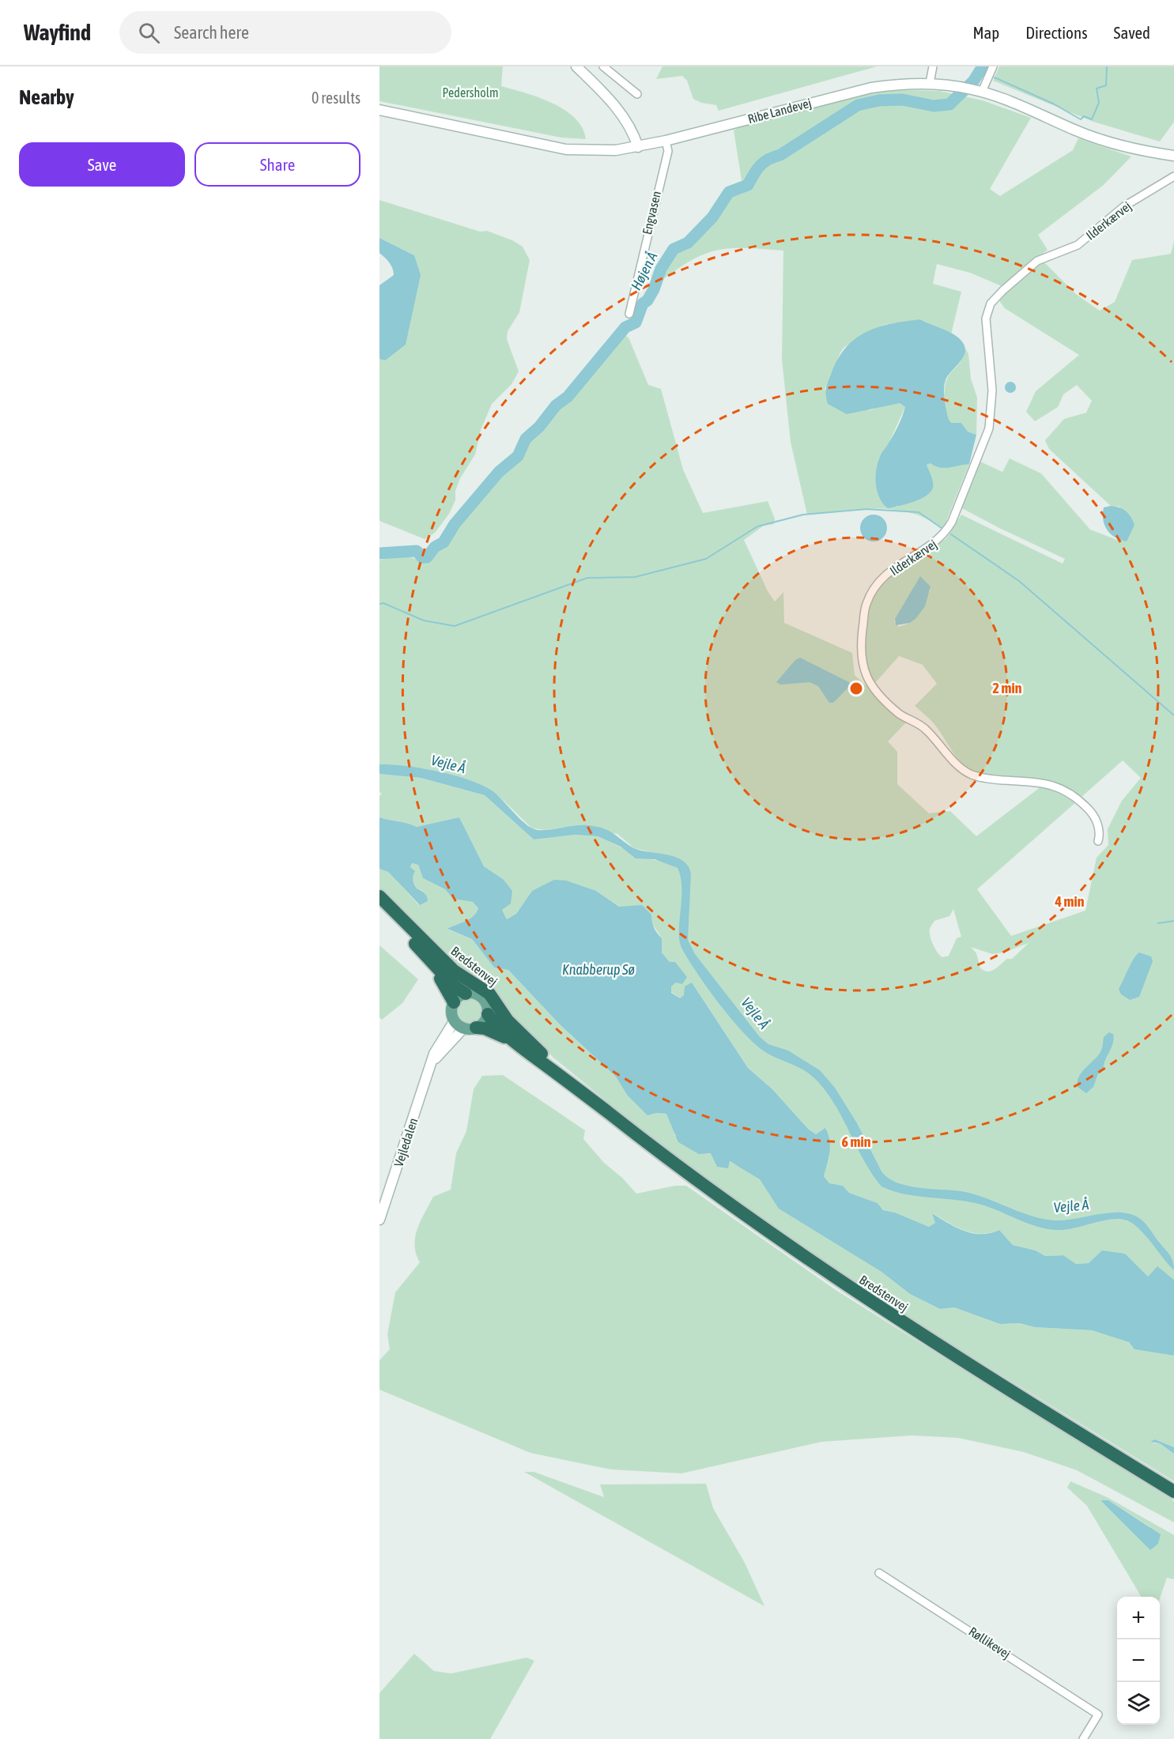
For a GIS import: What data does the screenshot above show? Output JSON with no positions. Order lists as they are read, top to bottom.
{
  "streets": {
    "highway": ["Bredstenvej"],
    "main road": ["Ribe Landevej", "Vejledalen"],
    "street": ["Engvasen", "Ilderkærvej", "Røllikevej"]
  },
  "crossings": [
    ["Ribe Landevej", "Engvasen"],
    ["Bredstenvej", "Vejledalen"]
  ],
  "water": ["Højen Å", "Vejle Å", "Knabberup Sø"],
  "parks": ["Pedersholm"],
  "page": {
    "header": "Wayfind",
    "search": "Search here",
    "nav": ["Map", "Directions", "Saved"],
    "heading": ["Nearby", "0 results"],
    "buttons": ["Save", "Share"],
    "map_buttons": ["+", "−"]
  },
  "rings": ["2 min", "4 min", "6 min"]
}
